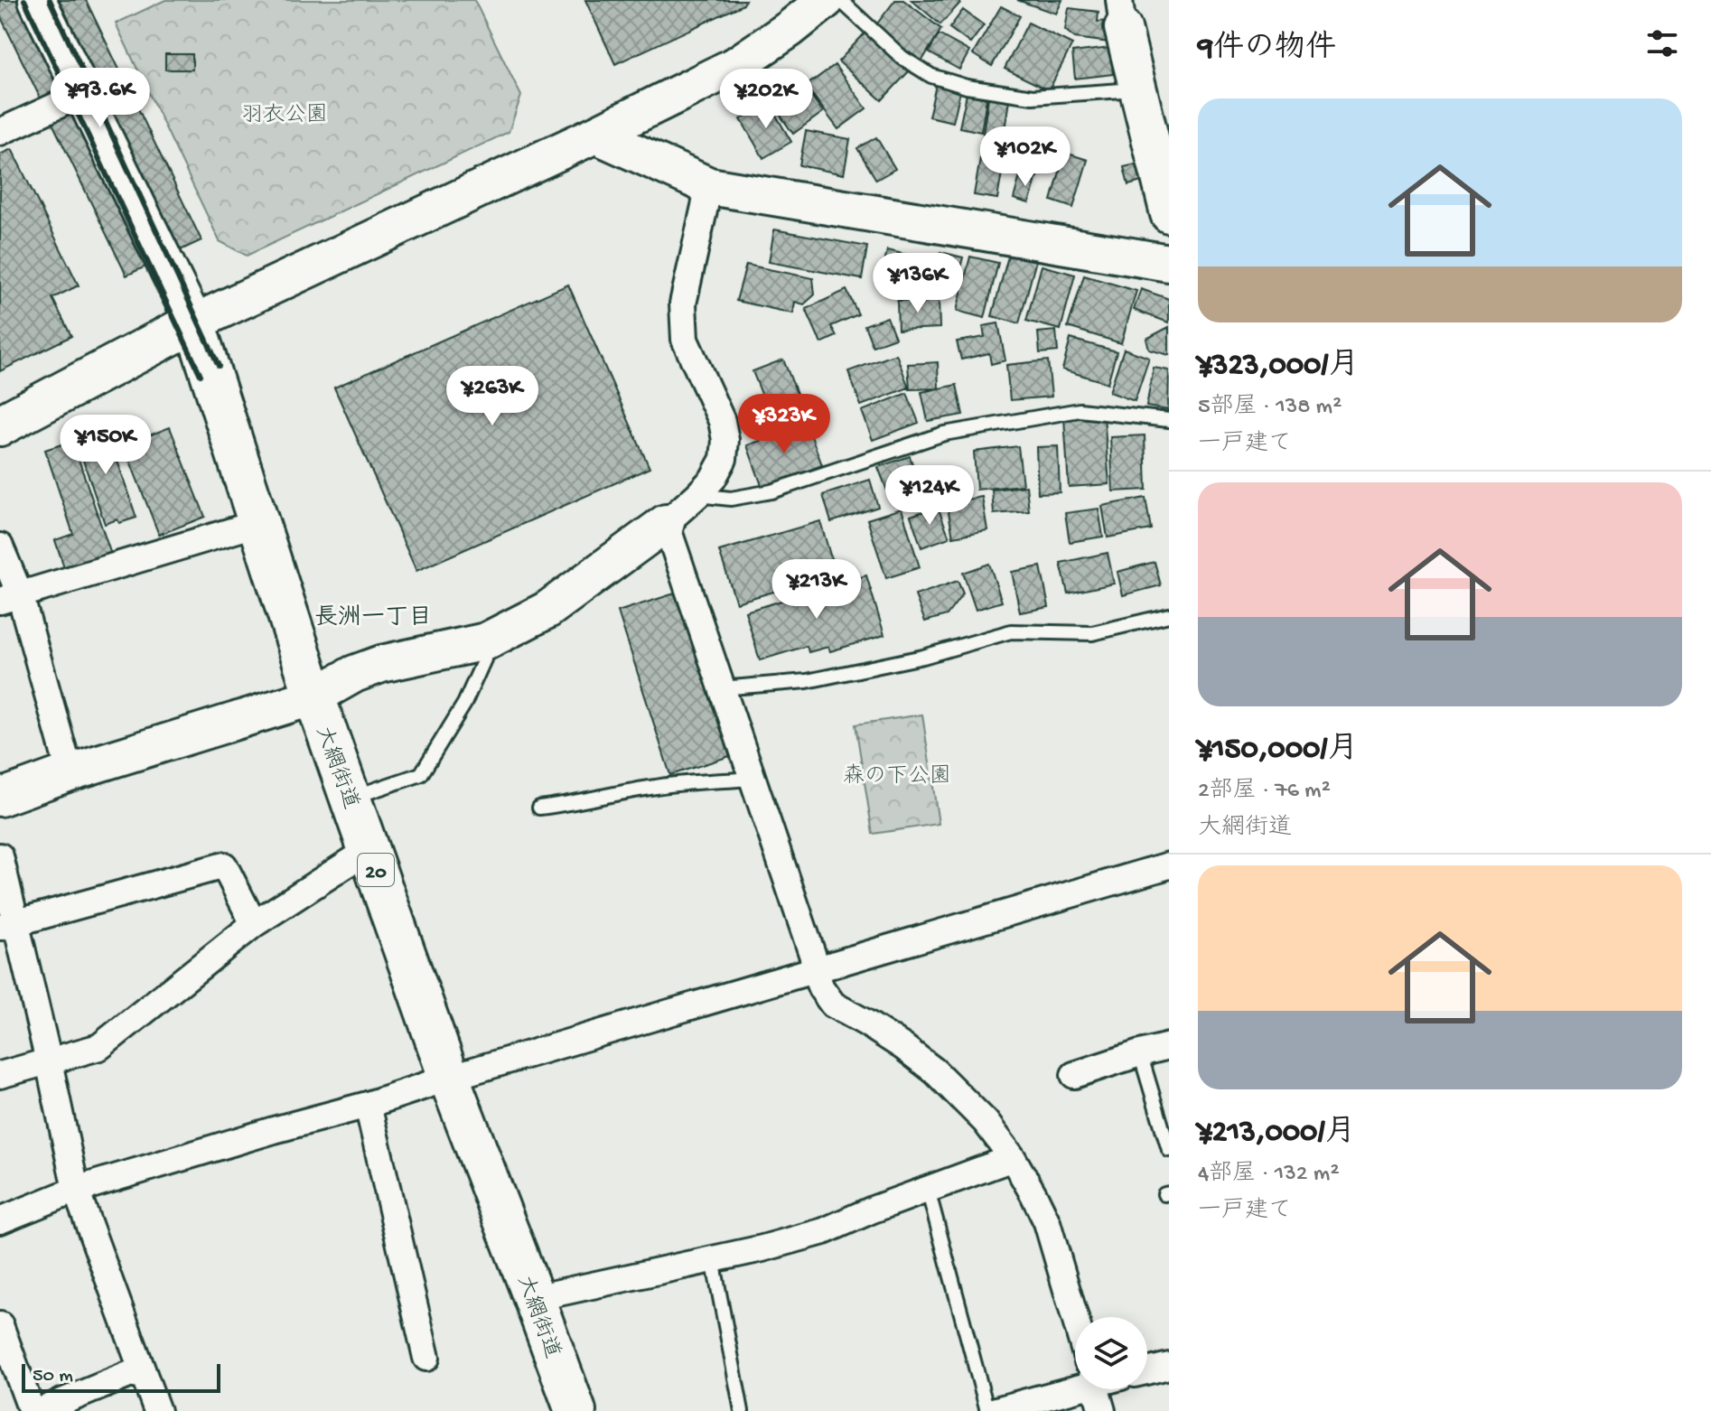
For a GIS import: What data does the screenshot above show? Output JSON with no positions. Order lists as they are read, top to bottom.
{
  "streets": {
    "main road": ["大網街道", "20"]
  },
  "districts": ["長洲一丁目"],
  "parks": ["羽衣公園", "森の下公園"],
  "scale_bar": "50 m",
  "page": {
    "heading": "9件の物件",
    "price": [
      "¥93.6K",
      "¥202K",
      "¥102K",
      "¥136K",
      "¥263K",
      "¥323K",
      "¥150K",
      "¥124K",
      "¥213K"
    ],
    "list": [
      {
        "name": "¥323,000/月",
        "note": "5部屋 · 138 m² · 一戸建て"
      },
      {
        "name": "¥150,000/月",
        "note": "2部屋 · 76 m² · 大網街道"
      },
      {
        "name": "¥213,000/月",
        "note": "4部屋 · 132 m² · 一戸建て"
      }
    ],
    "scale": "50 m"
  }
}
